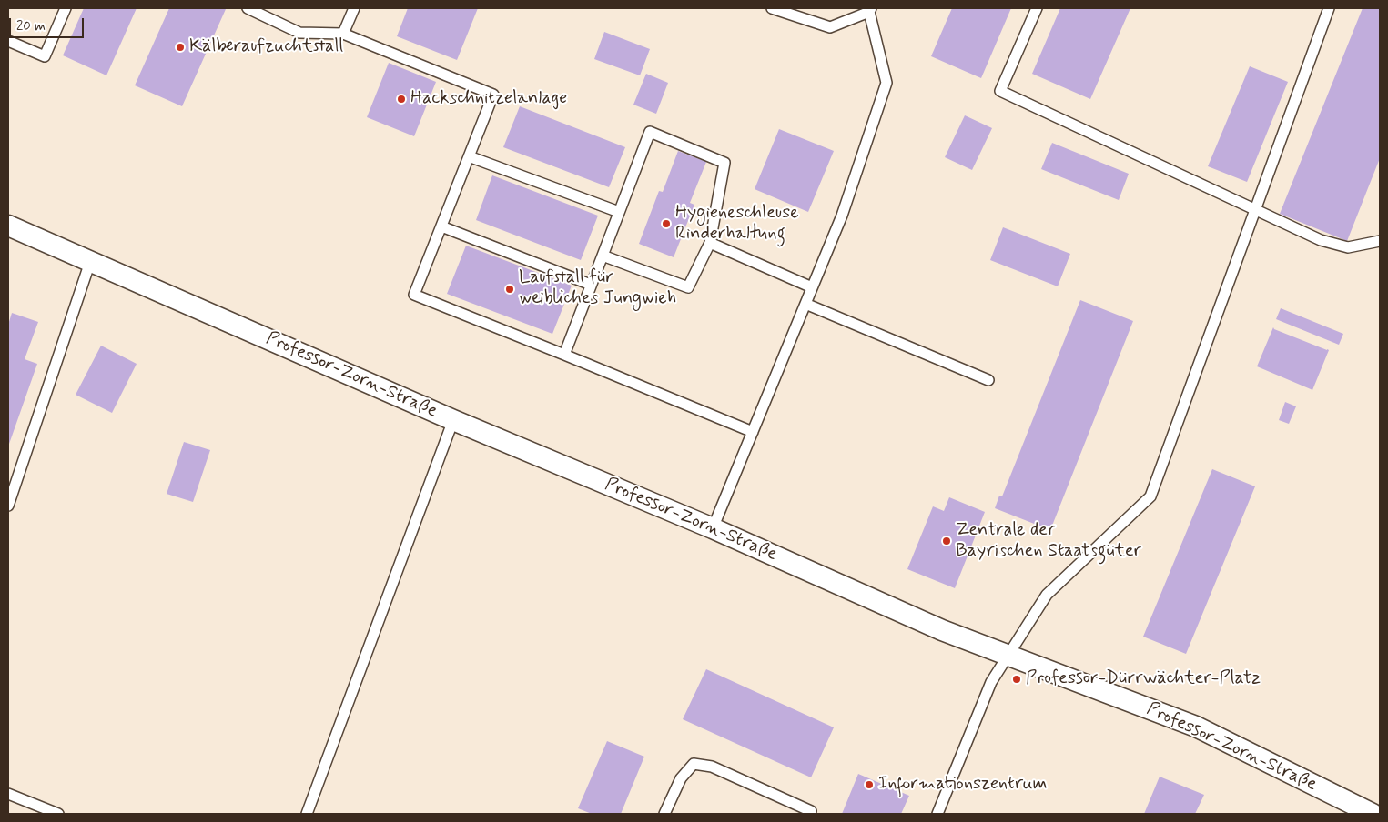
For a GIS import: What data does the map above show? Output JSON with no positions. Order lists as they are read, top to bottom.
{
  "streets": {
    "street": ["Professor-Zorn-Straße"]
  },
  "places": [
    "Kälberaufzuchtstall",
    "Hackschnitzelanlage",
    "Hygieneschleuse Rinderhaltung",
    "Laufstall für weibliches Jungwieh",
    "Zentrale der Bayrischen Staatsgüter",
    "Professor-Dürrwächter-Platz",
    "Informationszentrum"
  ],
  "scale_bar": "20 m"
}
